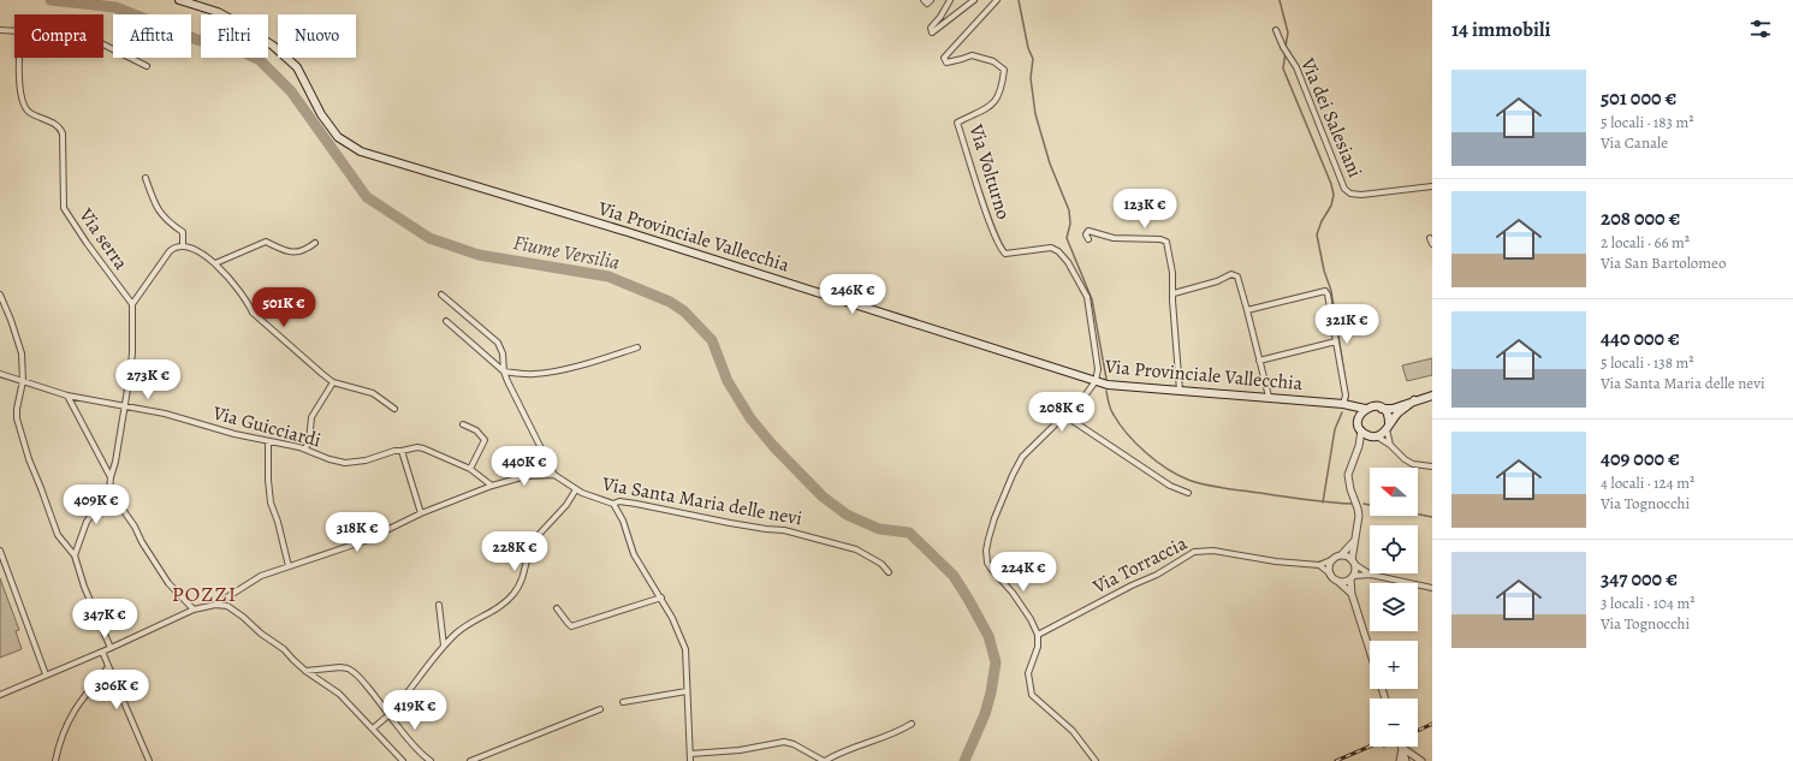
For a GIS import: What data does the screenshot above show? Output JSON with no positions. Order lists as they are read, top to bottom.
{
  "streets": {
    "main road": ["Via Provinciale Vallecchia"],
    "street": [
      "Via dei Salesiani",
      "Via Volturno",
      "Via serra",
      "Via Guicciardi",
      "Via Santa Maria delle nevi",
      "Via Torraccia"
    ]
  },
  "crossings": [
    ["Via Volturno", "Via Provinciale Vallecchia"]
  ],
  "districts": ["POZZI"],
  "water": ["Fiume Versilia"],
  "north": "left",
  "page": {
    "heading": "14 immobili",
    "chip": [
      "Compra",
      "Affitta",
      "Filtri",
      "Nuovo"
    ],
    "list": [
      {
        "name": "501 000 €",
        "note": "5 locali · 183 m² · Via Canale"
      },
      {
        "name": "208 000 €",
        "note": "2 locali · 66 m² · Via San Bartolomeo"
      },
      {
        "name": "440 000 €",
        "note": "5 locali · 138 m² · Via Santa Maria delle nevi"
      },
      {
        "name": "409 000 €",
        "note": "4 locali · 124 m² · Via Tognocchi"
      },
      {
        "name": "347 000 €",
        "note": "3 locali · 104 m² · Via Tognocchi"
      }
    ],
    "price": [
      "123K €",
      "246K €",
      "501K €",
      "321K €",
      "273K €",
      "208K €",
      "440K €",
      "409K €",
      "318K €",
      "228K €",
      "224K €",
      "347K €",
      "306K €",
      "419K €"
    ],
    "map_buttons": ["+", "−"]
  }
}
